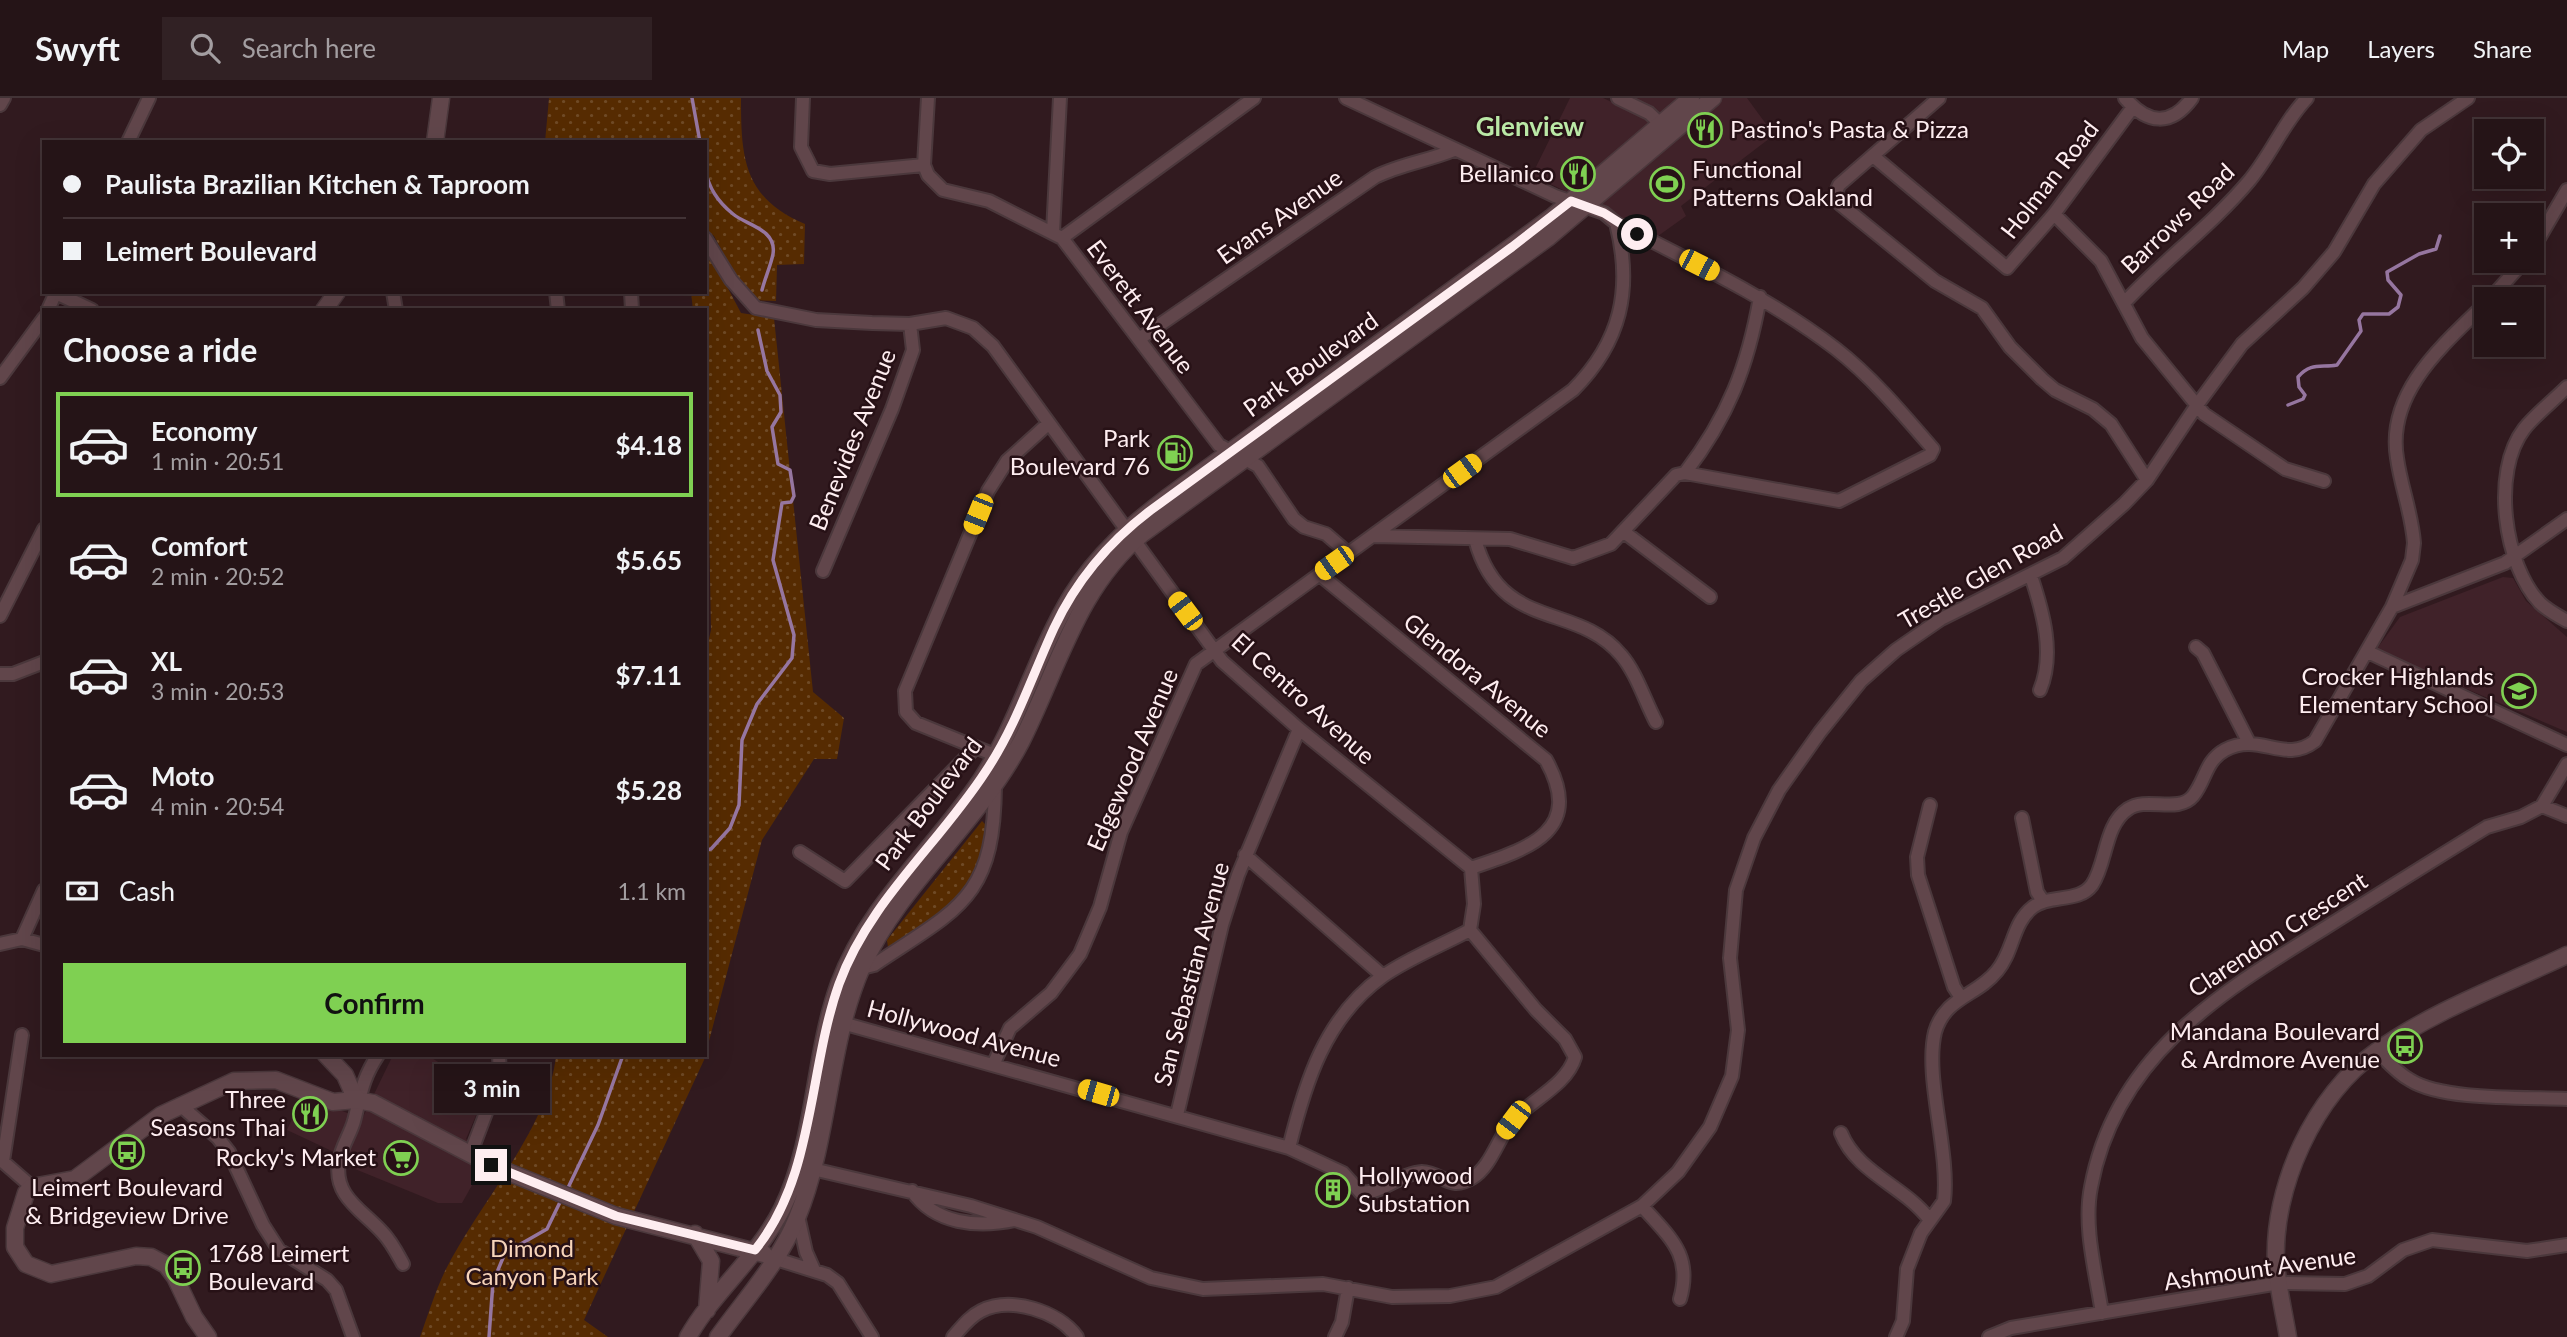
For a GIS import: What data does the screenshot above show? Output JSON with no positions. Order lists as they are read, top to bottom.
{
  "streets": {
    "main road": ["Park Boulevard"],
    "street": [
      "Holman Road",
      "Evans Avenue",
      "Barrows Road",
      "Everett Avenue",
      "Benevides Avenue",
      "Trestle Glen Road",
      "Glendora Avenue",
      "El Centro Avenue",
      "Edgewood Avenue",
      "Clarendon Crescent",
      "San Sebastian Avenue",
      "Hollywood Avenue",
      "Ashmount Avenue"
    ]
  },
  "crossings": [
    ["Evans Avenue", "Everett Avenue"],
    ["Everett Avenue", "Park Boulevard"],
    ["Everett Avenue", "Edgewood Avenue"],
    ["Park Boulevard", "Trestle Glen Road"],
    ["Park Boulevard", "El Centro Avenue"],
    ["Park Boulevard", "Hollywood Avenue"],
    ["Benevides Avenue", "El Centro Avenue"],
    ["Glendora Avenue", "El Centro Avenue"],
    ["Glendora Avenue", "Edgewood Avenue"],
    ["El Centro Avenue", "Edgewood Avenue"],
    ["El Centro Avenue", "San Sebastian Avenue"],
    ["Edgewood Avenue", "Hollywood Avenue"],
    ["Clarendon Crescent", "Ashmount Avenue"],
    ["San Sebastian Avenue", "Hollywood Avenue"]
  ],
  "districts": ["Glenview"],
  "parks": ["Dimond Canyon Park"],
  "places": {
    "restaurant": ["Pastino's Pasta & Pizza", "Bellanico", "Three Seasons Thai"],
    "sports": ["Functional Patterns Oakland"],
    "fuel station": ["Park Boulevard 76"],
    "school or university": ["Crocker Highlands Elementary School"],
    "bus stop": ["Mandana Boulevard & Ardmore Avenue", "Leimert Boulevard & Bridgeview Drive", "1768 Leimert Boulevard"],
    "supermarket": ["Rocky's Market"],
    "building": ["Hollywood Substation"]
  },
  "page": {
    "header": "Swyft",
    "search": "Search here",
    "nav": ["Map", "Layers", "Share"],
    "map_buttons": ["+", "−"],
    "banner": ["Paulista Brazilian Kitchen & Taproom", "Leimert Boulevard"],
    "heading": "Choose a ride",
    "list": [
      {
        "name": "Economy",
        "note": "1 min · 20:51",
        "value": "$4.18"
      },
      {
        "name": "Comfort",
        "note": "2 min · 20:52",
        "value": "$5.65"
      },
      {
        "name": "XL",
        "note": "3 min · 20:53",
        "value": "$7.11"
      },
      {
        "name": "Moto",
        "note": "4 min · 20:54",
        "value": "$5.28"
      }
    ],
    "pay": ["Cash", "1.1 km"],
    "buttons": "Confirm",
    "bubble": "3 min"
  }
}
